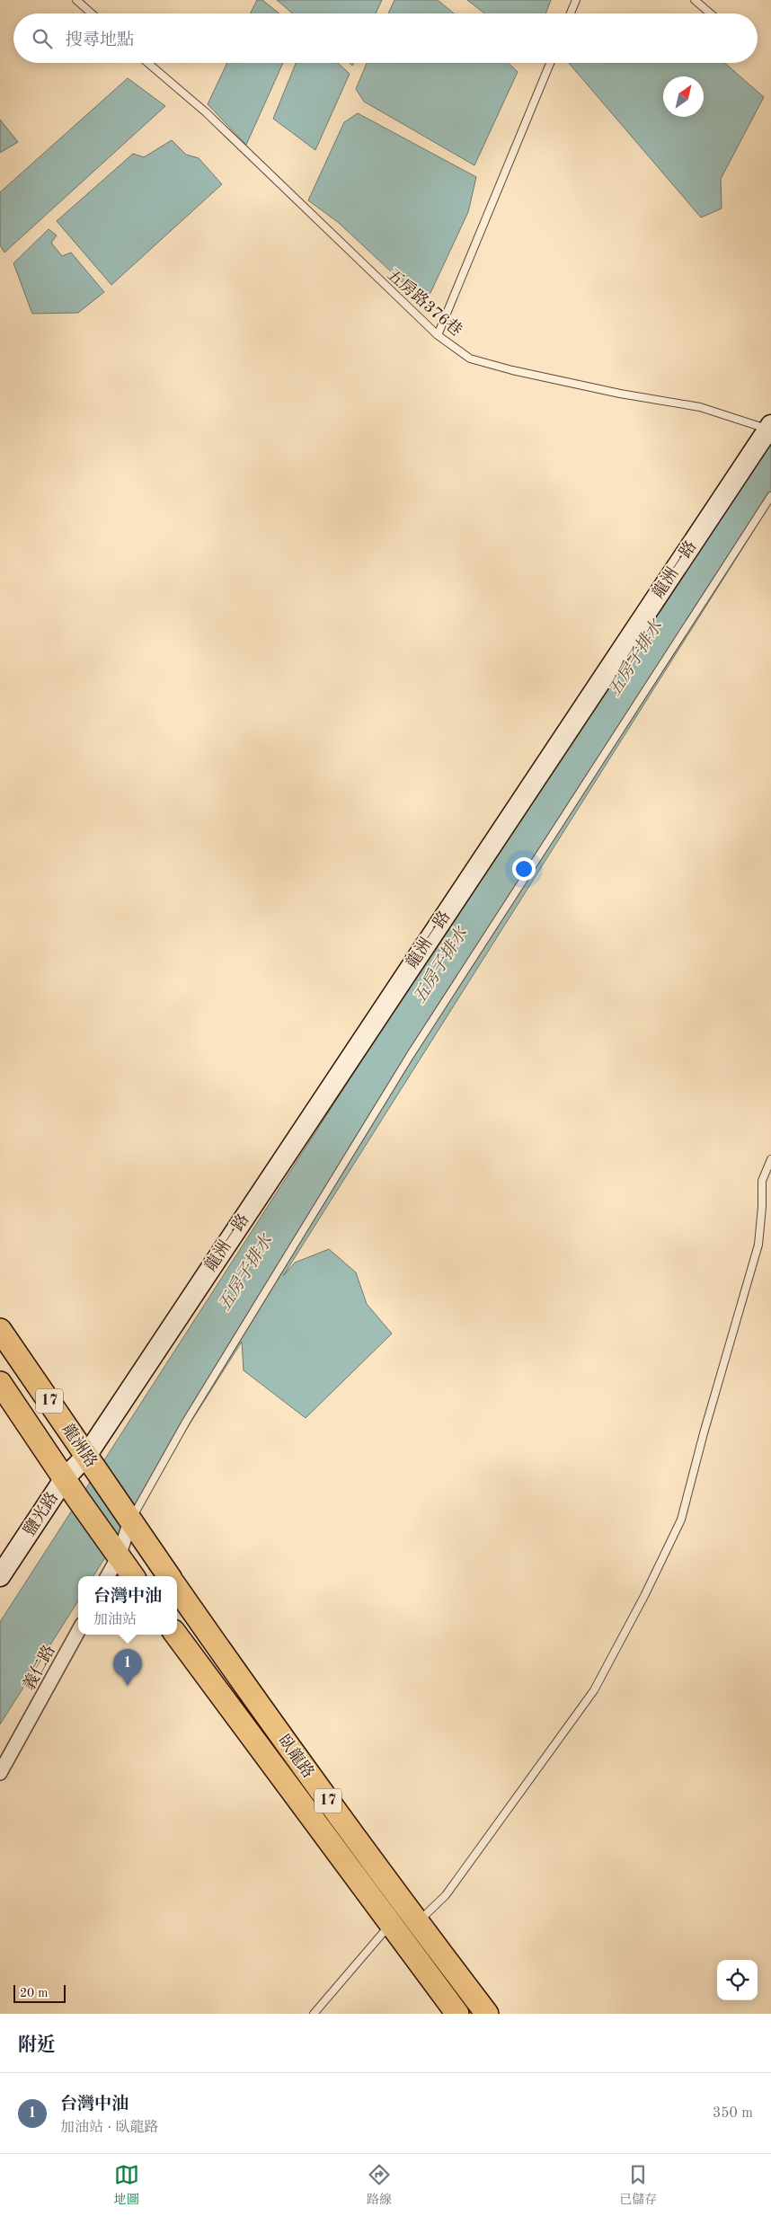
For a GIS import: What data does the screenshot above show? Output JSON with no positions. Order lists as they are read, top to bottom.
{
  "streets": {
    "main road": ["17", "龍洲路", "臥龍路"],
    "street": ["龍洲一路", "鹽光路", "義仁路"],
    "lane": ["五房路376巷"]
  },
  "crossings": [
    ["五房路376巷", "龍洲一路"],
    ["龍洲一路", "17"],
    ["龍洲一路", "龍洲路"],
    ["龍洲一路", "鹽光路"],
    ["17", "龍洲路"],
    ["17", "鹽光路"],
    ["龍洲路", "鹽光路"]
  ],
  "water": ["五房子排水"],
  "scale_bar": "20 m",
  "north": "top right",
  "page": {
    "search": "搜尋地點",
    "popup": ["台灣中油", "加油站"],
    "pins": "1",
    "scale": "20 m",
    "heading": "附近",
    "list": [
      {
        "mark": "1",
        "name": "台灣中油",
        "note": "加油站 · 臥龍路",
        "value": "350 m"
      }
    ],
    "nav": ["地圖", "路線", "已儲存"]
  }
}
